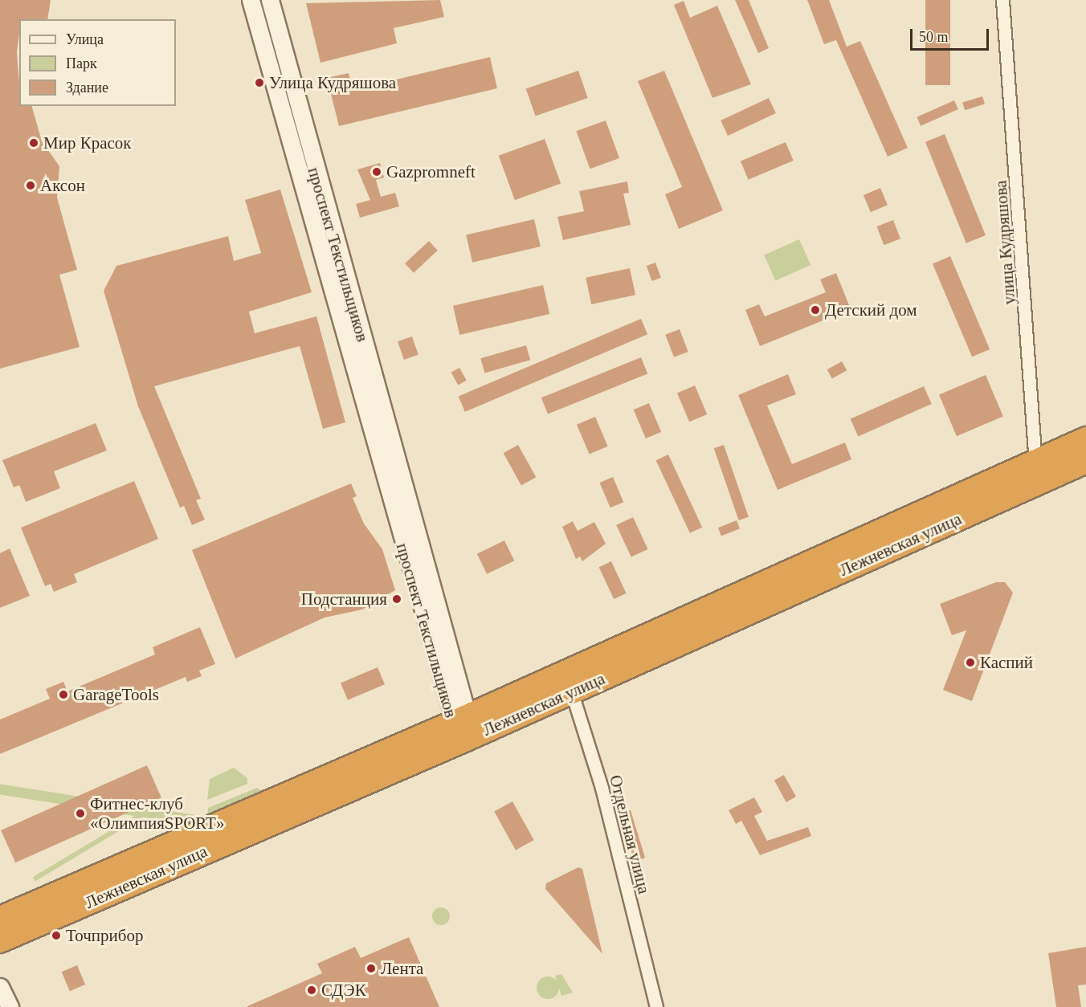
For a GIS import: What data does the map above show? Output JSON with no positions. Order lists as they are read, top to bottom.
{
  "streets": {
    "highway": ["Лежневская улица"],
    "main road": ["проспект Текстильщиков"],
    "street": ["улица Кудряшова", "Отдельная улица"]
  },
  "crossings": [
    ["улица Кудряшова", "Лежневская улица"],
    ["проспект Текстильщиков", "Лежневская улица"],
    ["Лежневская улица", "Отдельная улица"]
  ],
  "places": [
    "Улица Кудряшова",
    "Мир Красок",
    "Gazpromneft",
    "Аксон",
    "Детский дом",
    "Подстанция",
    "Каспий",
    "GarageTools",
    "Фитнес-клуб «ОлимпияSPORT»",
    "Точприбор",
    "Лента",
    "СДЭК"
  ],
  "legend": ["Улица", "Парк", "Здание"],
  "scale_bar": "50 m"
}
